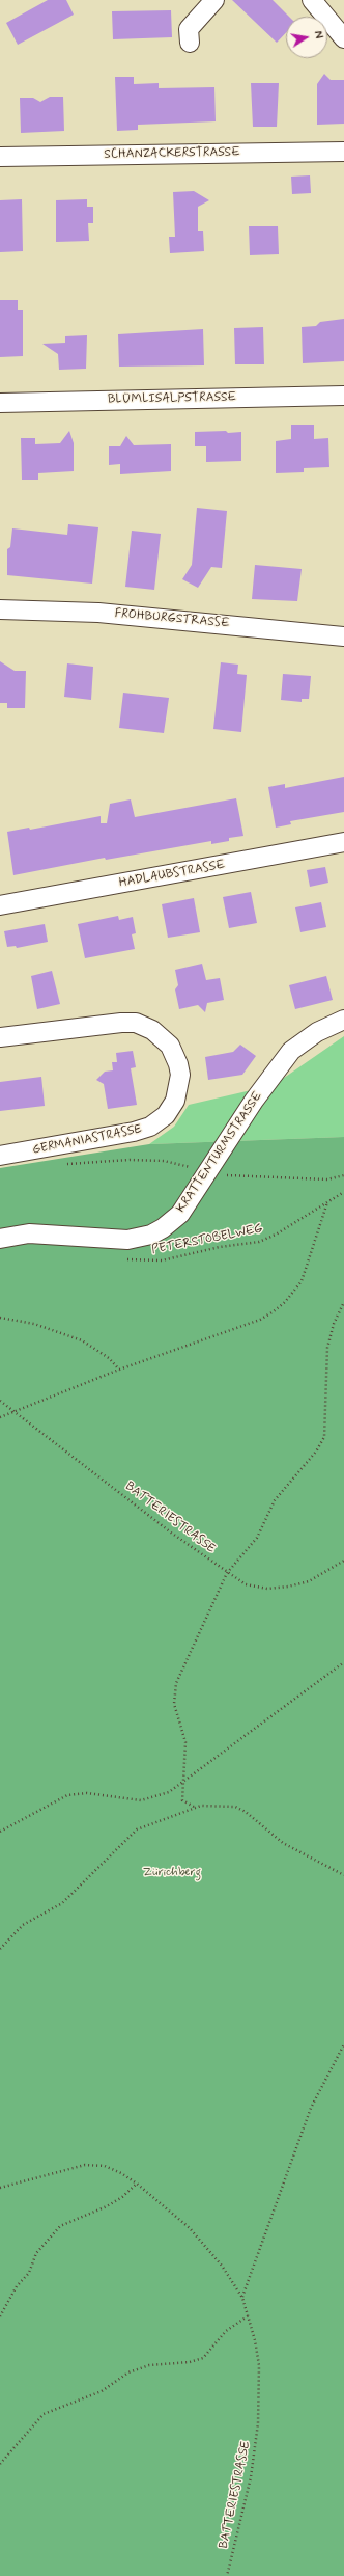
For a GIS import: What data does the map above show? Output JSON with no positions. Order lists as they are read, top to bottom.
{
  "streets": {
    "street": [
      "SCHANZACKERSTRASSE",
      "BLÜMLISALPSTRASSE",
      "FROHBURGSTRASSE",
      "HADLAUBSTRASSE",
      "GERMANIASTRASSE",
      "KRATTENTURMSTRASSE"
    ],
    "path": ["PETERSTOBELWEG", "BATTERIESTRASSE"]
  },
  "parks": ["Zürichberg"],
  "north": "right"
}
